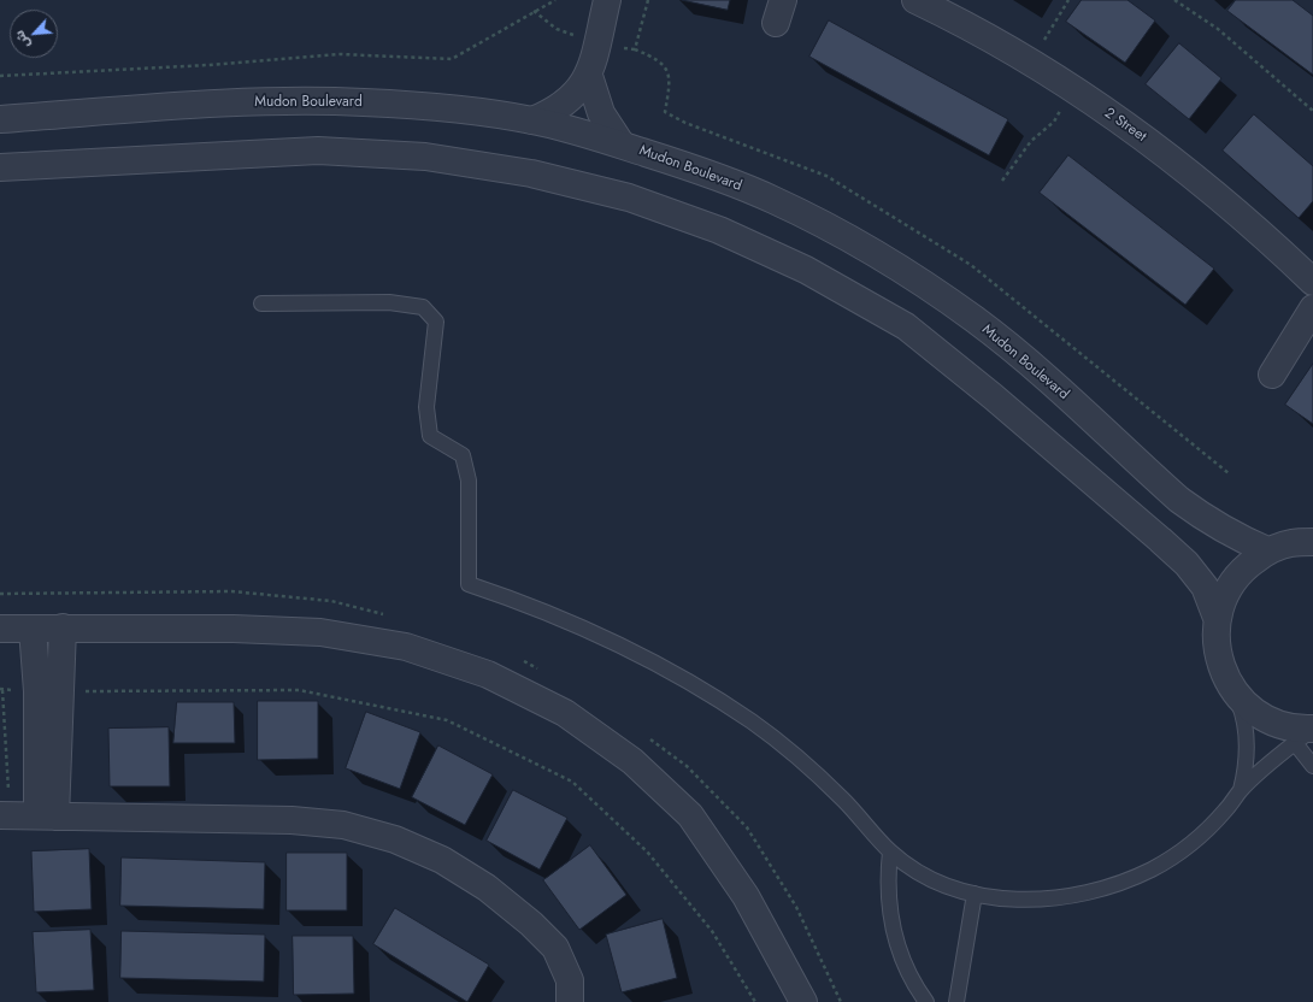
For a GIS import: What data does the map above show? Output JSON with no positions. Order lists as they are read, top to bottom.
{
  "streets": {
    "street": ["Mudon Boulevard", "2 Street"]
  },
  "north": "bottom left"
}
